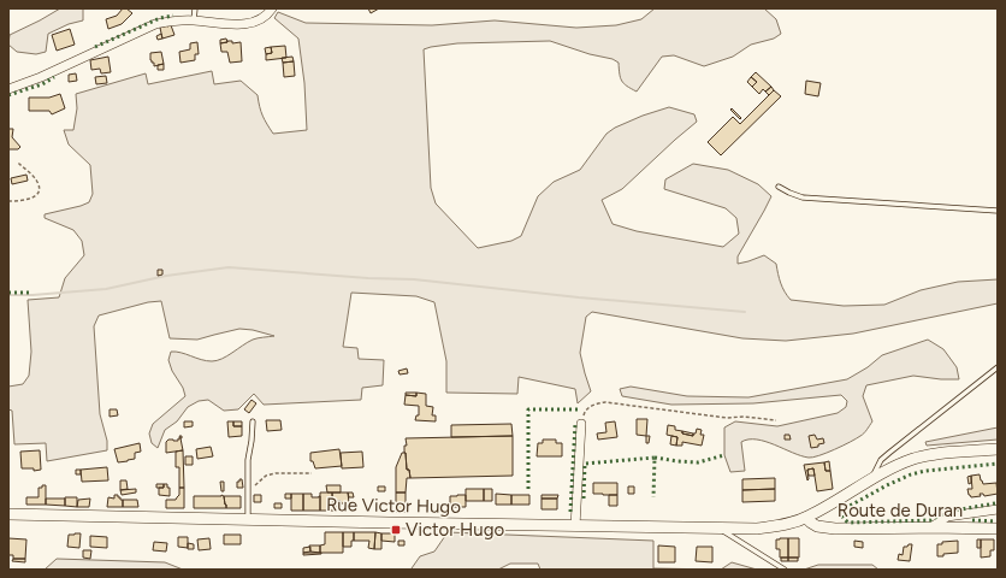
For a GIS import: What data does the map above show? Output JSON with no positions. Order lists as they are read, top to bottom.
{
  "streets": {
    "main road": ["Rue Victor Hugo", "Route de Duran"]
  },
  "crossings": [
    ["Rue Victor Hugo", "Route de Duran"]
  ],
  "places": {
    "transit": ["Victor Hugo"]
  }
}
